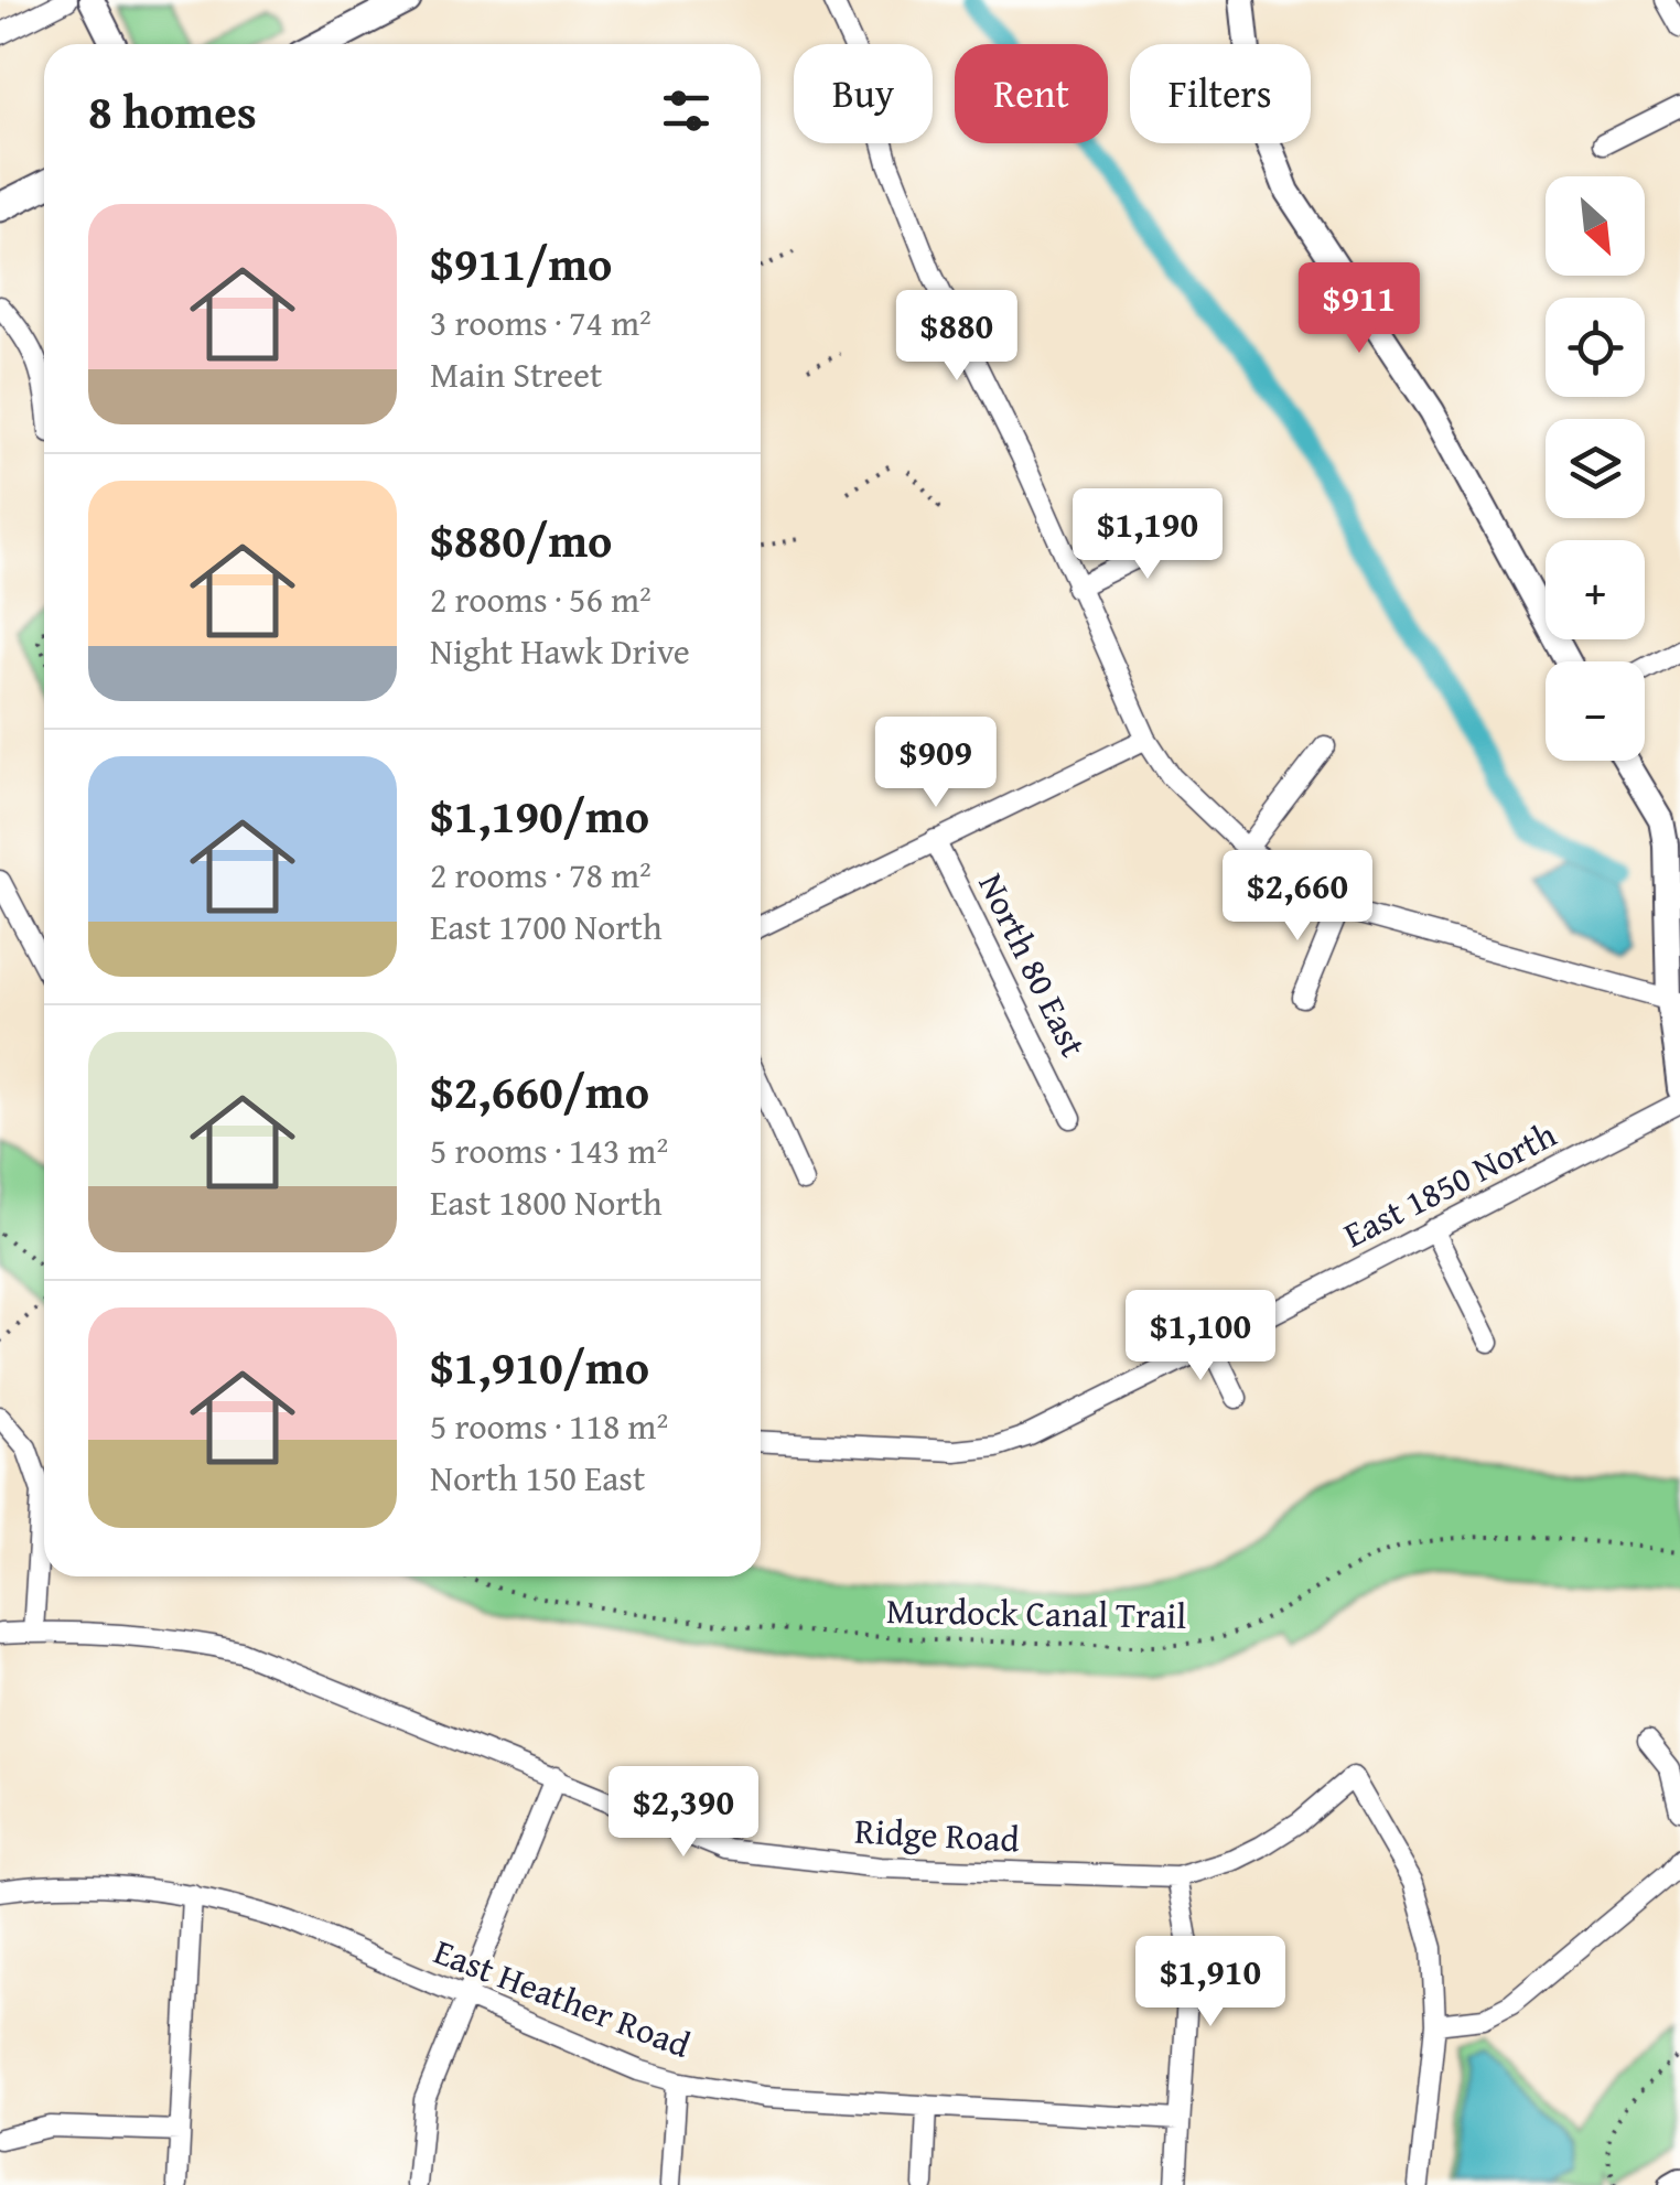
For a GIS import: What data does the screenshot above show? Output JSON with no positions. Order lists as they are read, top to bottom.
{
  "streets": {
    "street": [
      "North 80 East",
      "East 1850 North",
      "Ridge Road",
      "East Heather Road"
    ],
    "path": ["Murdock Canal Trail"]
  },
  "north": "bottom right",
  "page": {
    "chip": ["Buy", "Rent", "Filters"],
    "heading": "8 homes",
    "map_buttons": ["+", "−"],
    "list": [
      {
        "name": "$911/mo",
        "note": "3 rooms · 74 m² · Main Street"
      },
      {
        "name": "$880/mo",
        "note": "2 rooms · 56 m² · Night Hawk Drive"
      },
      {
        "name": "$1,190/mo",
        "note": "2 rooms · 78 m² · East 1700 North"
      },
      {
        "name": "$2,660/mo",
        "note": "5 rooms · 143 m² · East 1800 North"
      },
      {
        "name": "$1,910/mo",
        "note": "5 rooms · 118 m² · North 150 East"
      }
    ],
    "price": [
      "$911",
      "$880",
      "$1,190",
      "$909",
      "$2,660",
      "$1,100",
      "$2,390",
      "$1,910"
    ]
  }
}
